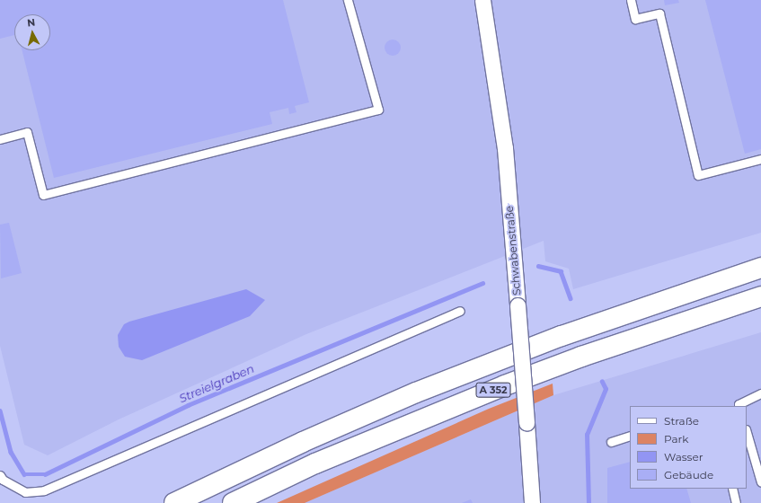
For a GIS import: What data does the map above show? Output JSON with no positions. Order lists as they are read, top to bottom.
{
  "streets": {
    "highway": ["A 352"],
    "street": ["Schwabenstraße"]
  },
  "water": ["Streielgraben"],
  "legend": [
    "Straße",
    "Park",
    "Wasser",
    "Gebäude"
  ],
  "north": "top"
}
